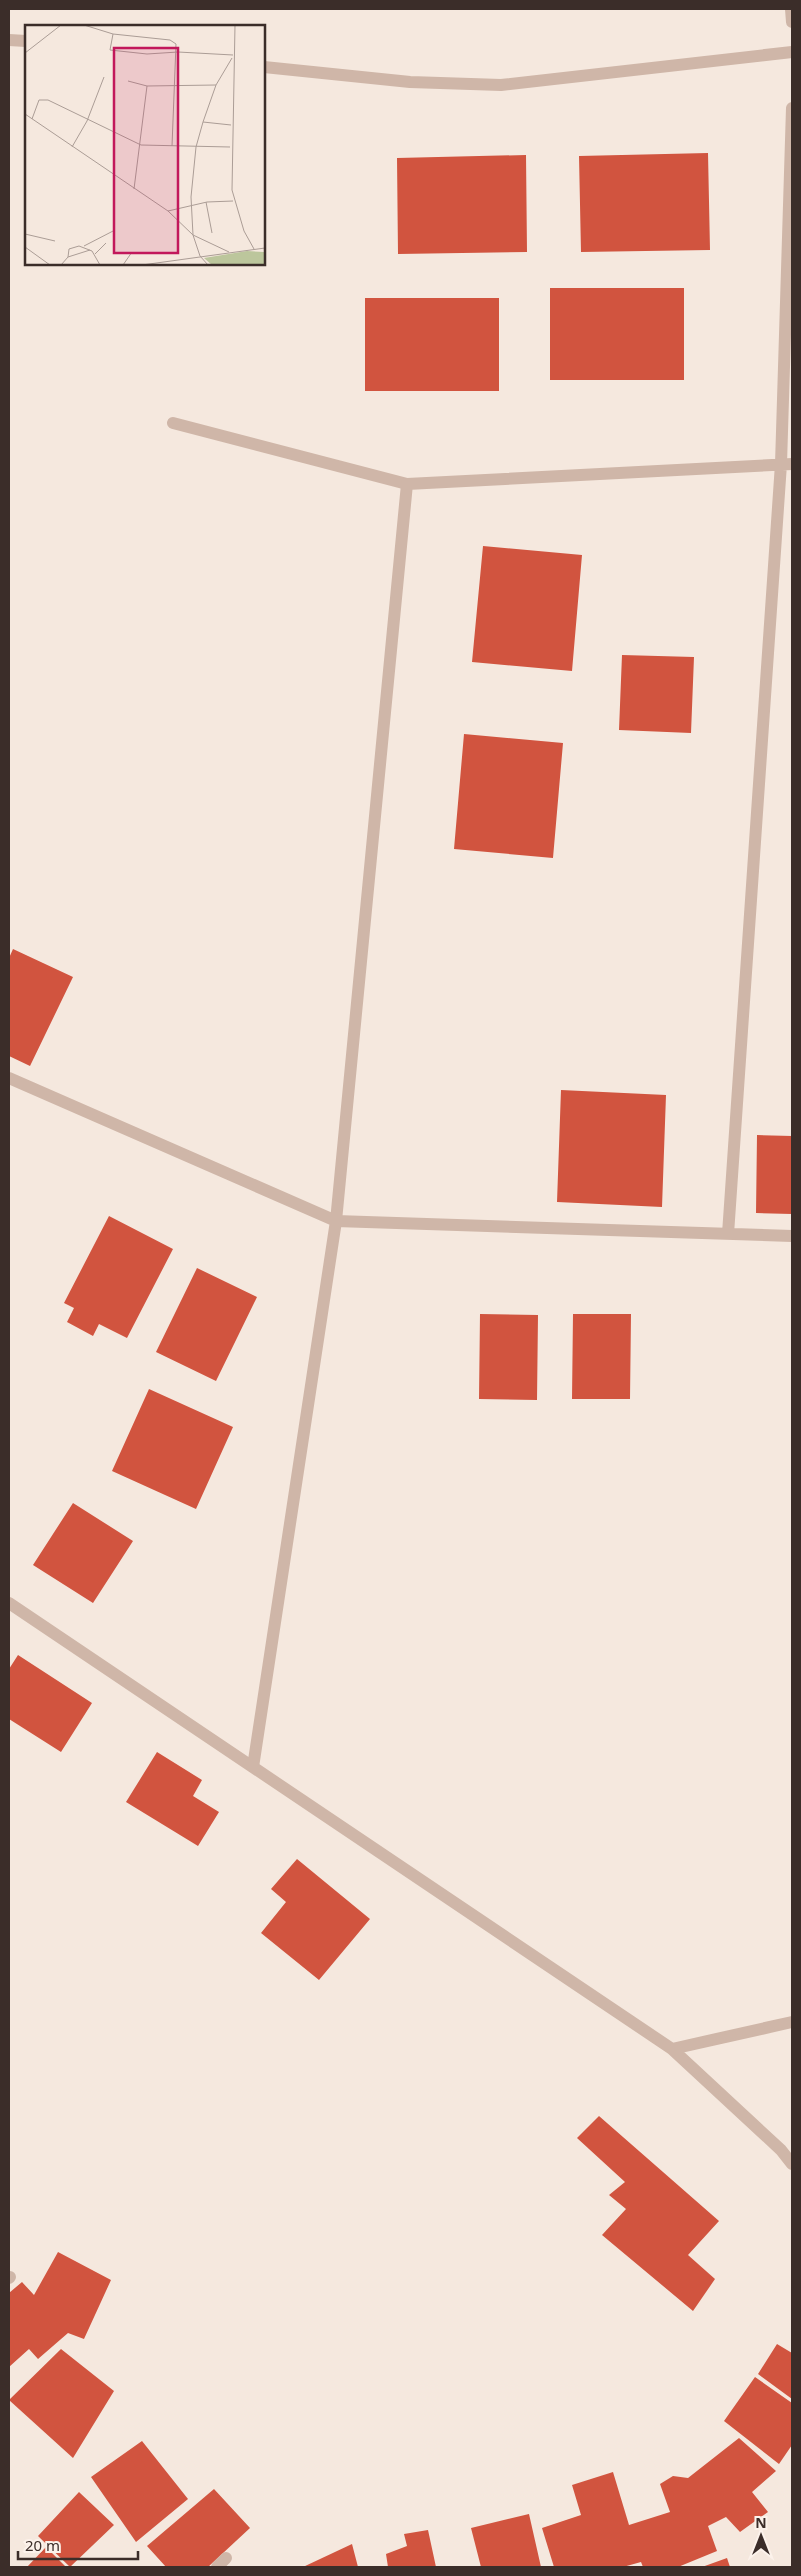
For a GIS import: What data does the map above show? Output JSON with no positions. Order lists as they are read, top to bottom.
{
  "scale_bar": "20 m",
  "north": "top"
}
